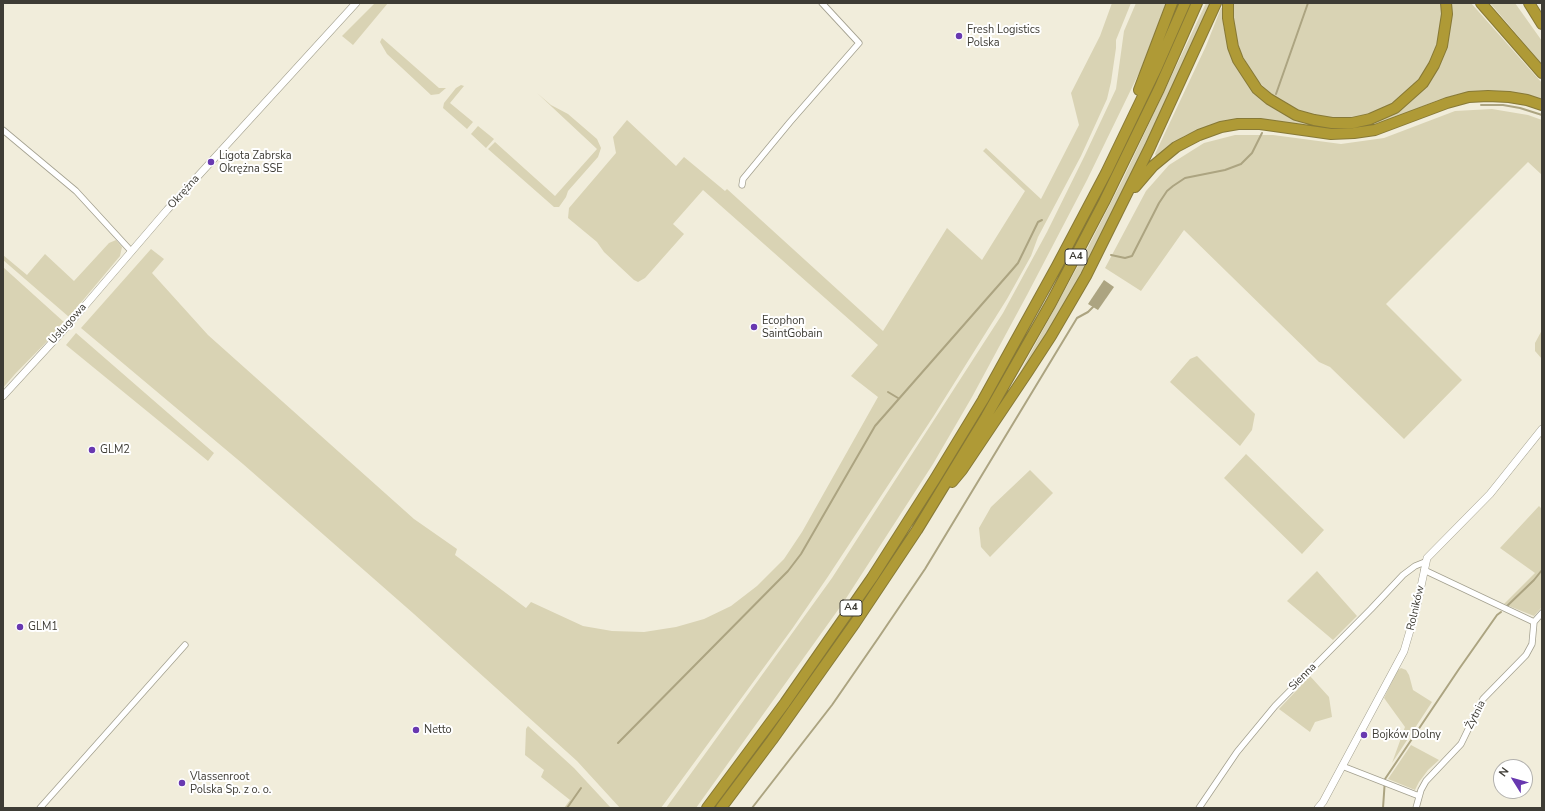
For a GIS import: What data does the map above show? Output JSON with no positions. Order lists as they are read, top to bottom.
{
  "streets": {
    "highway": ["A4"],
    "street": [
      "Okrężna",
      "Usługowa",
      "Rolników",
      "Sienna",
      "Żytnia"
    ]
  },
  "crossings": [
    ["Okrężna", "Usługowa"],
    ["Rolników", "Sienna"]
  ],
  "places": [
    "Fresh Logistics Polska",
    "Ligota Zabrska Okrężna SSE",
    "Ecophon SaintGobain",
    "GLM2",
    "GLM1",
    "Netto",
    "Bojków Dolny",
    "Vlassenroot Polska Sp. z o. o."
  ],
  "north": "top left"
}
